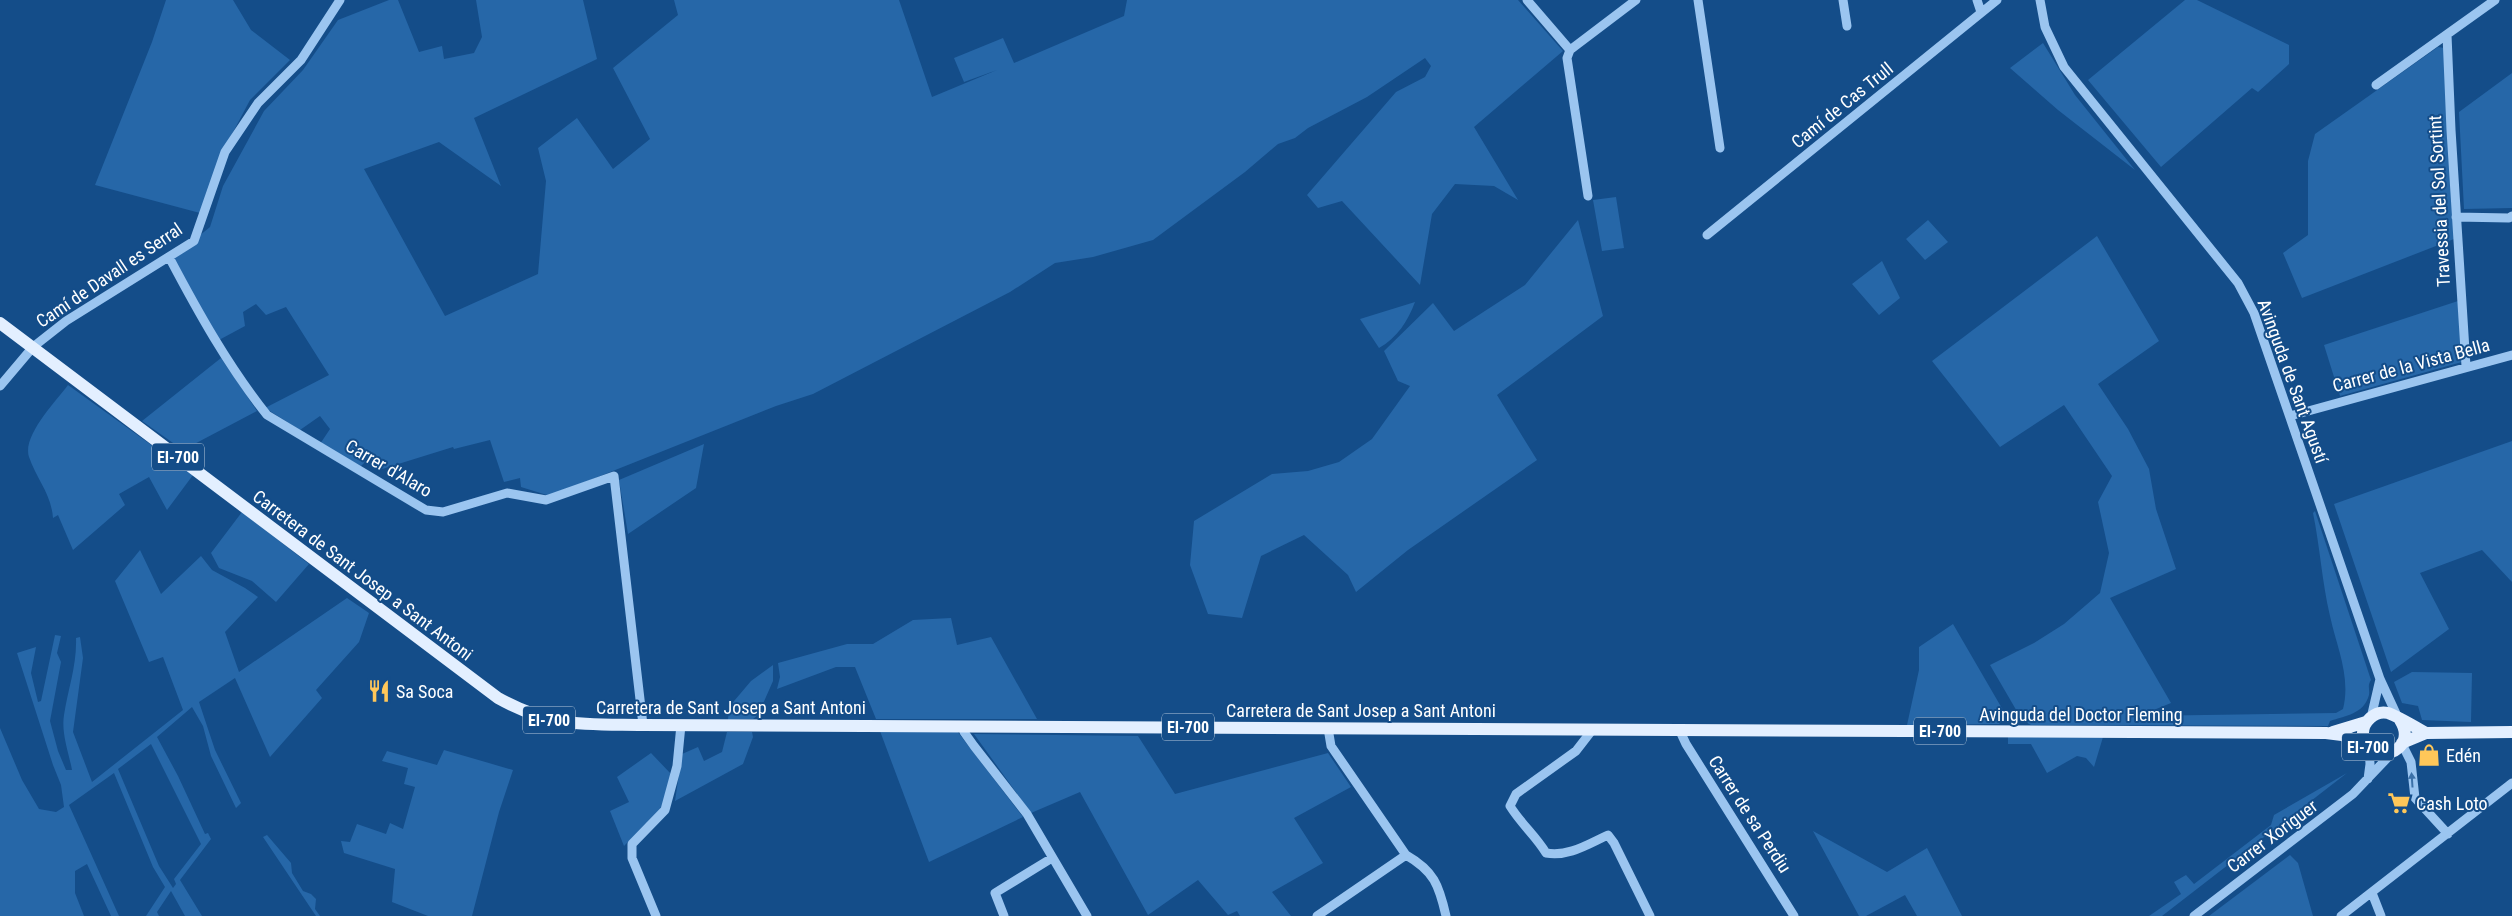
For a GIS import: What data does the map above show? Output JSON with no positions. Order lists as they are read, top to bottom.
{
  "streets": {
    "main road": ["EI-700", "Carretera de Sant Josep a Sant Antoni", "Avinguda del Doctor Fleming"],
    "street": [
      "Camí de Cas Trull",
      "Travessia del Sol Sortint",
      "Camí de Davall es Serral",
      "Carrer de la Vista Bella",
      "Avinguda de Sant Agustí",
      "Carrer d'Alaro",
      "Carrer de sa Perdiu",
      "Carrer Xoriguer"
    ]
  },
  "crossings": [
    ["Travessia del Sol Sortint", "Carrer de la Vista Bella"],
    ["Camí de Davall es Serral", "Carrer d'Alaro"],
    ["Camí de Davall es Serral", "Carretera de Sant Josep a Sant Antoni"],
    ["Carrer de la Vista Bella", "Avinguda de Sant Agustí"],
    ["Avinguda de Sant Agustí", "EI-700"],
    ["Avinguda de Sant Agustí", "Avinguda del Doctor Fleming"],
    ["Avinguda de Sant Agustí", "Carrer Xoriguer"],
    ["EI-700", "Avinguda del Doctor Fleming"],
    ["EI-700", "Carrer Xoriguer"],
    ["Carrer d'Alaro", "Carretera de Sant Josep a Sant Antoni"],
    ["Carretera de Sant Josep a Sant Antoni", "Avinguda del Doctor Fleming"],
    ["Avinguda del Doctor Fleming", "Carrer de sa Perdiu"],
    ["Avinguda del Doctor Fleming", "Carrer Xoriguer"]
  ],
  "places": {
    "restaurant": ["Sa Soca"],
    "shop": ["Edén"],
    "supermarket": ["Cash Loto"]
  }
}
